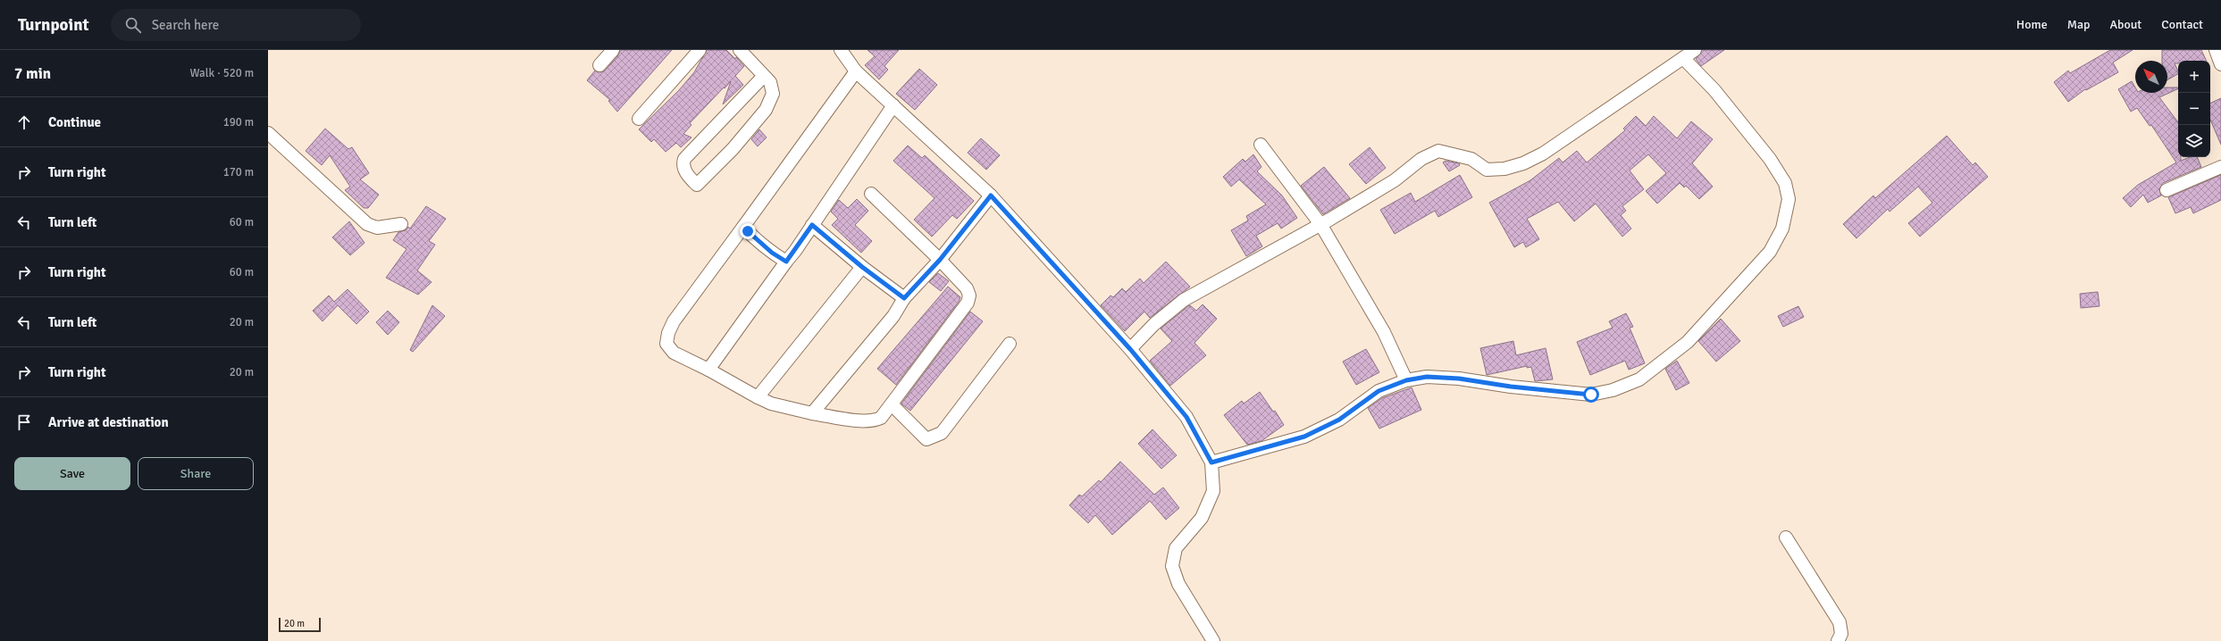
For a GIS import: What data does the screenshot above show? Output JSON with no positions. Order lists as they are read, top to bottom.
{
  "scale_bar": "20 m",
  "north": "top left",
  "page": {
    "header": "Turnpoint",
    "search": "Search here",
    "nav": [
      "Home",
      "Map",
      "About",
      "Contact"
    ],
    "heading": ["7 min", "Walk · 520 m"],
    "map_buttons": ["+", "−"],
    "list": [
      ["Continue", "190 m"],
      ["Turn right", "170 m"],
      ["Turn left", "60 m"],
      ["Turn right", "60 m"],
      ["Turn left", "20 m"],
      ["Turn right", "20 m"],
      "Arrive at destination"
    ],
    "buttons": ["Save", "Share"],
    "scale": "20 m"
  }
}
